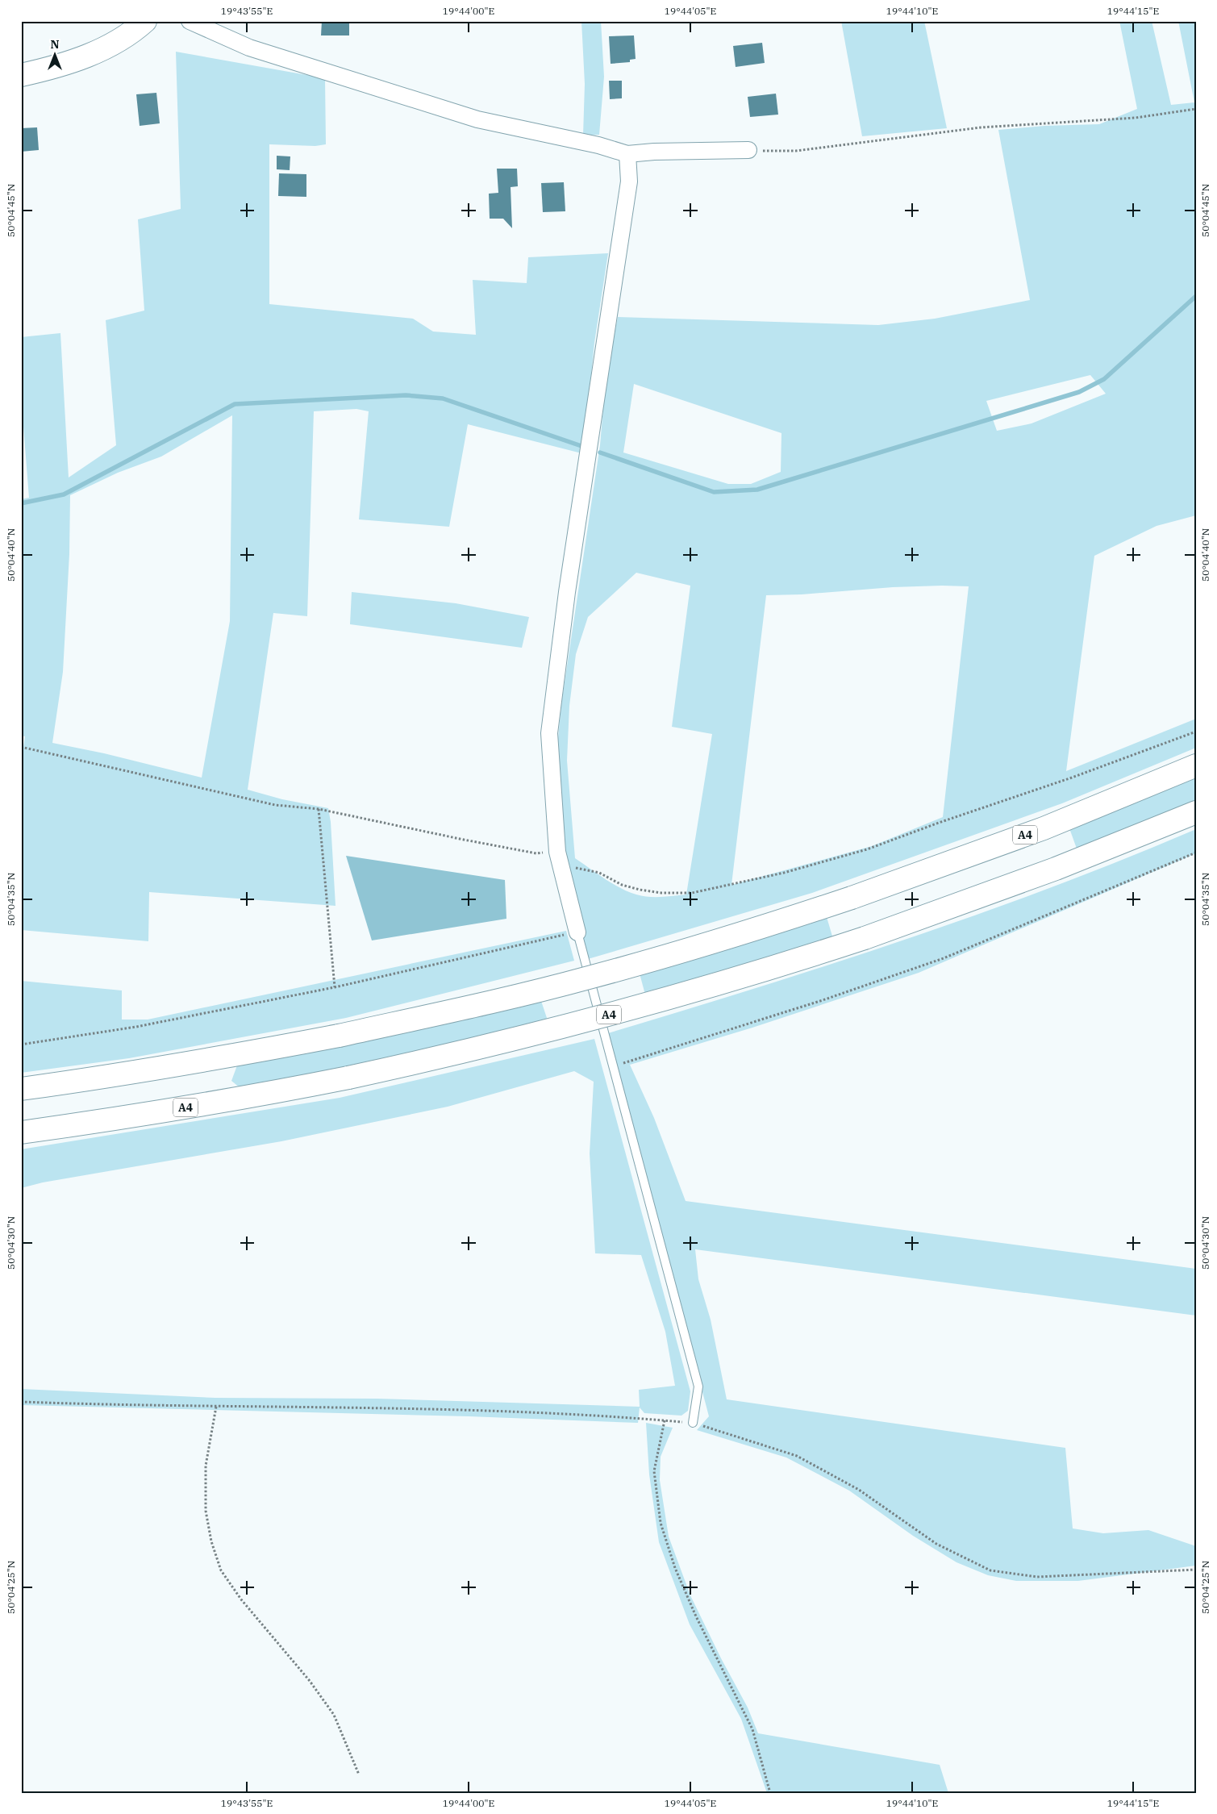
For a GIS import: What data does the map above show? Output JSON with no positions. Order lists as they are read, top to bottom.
{
  "streets": {
    "main road": ["A4"]
  },
  "north": "top",
  "coordinates": [
    "19°43'55\"E",
    "19°44'00\"E",
    "19°44'05\"E",
    "19°44'10\"E",
    "19°44'15\"E",
    "50°04'45\"N",
    "50°04'40\"N",
    "50°04'35\"N",
    "50°04'30\"N",
    "50°04'25\"N"
  ]
}
